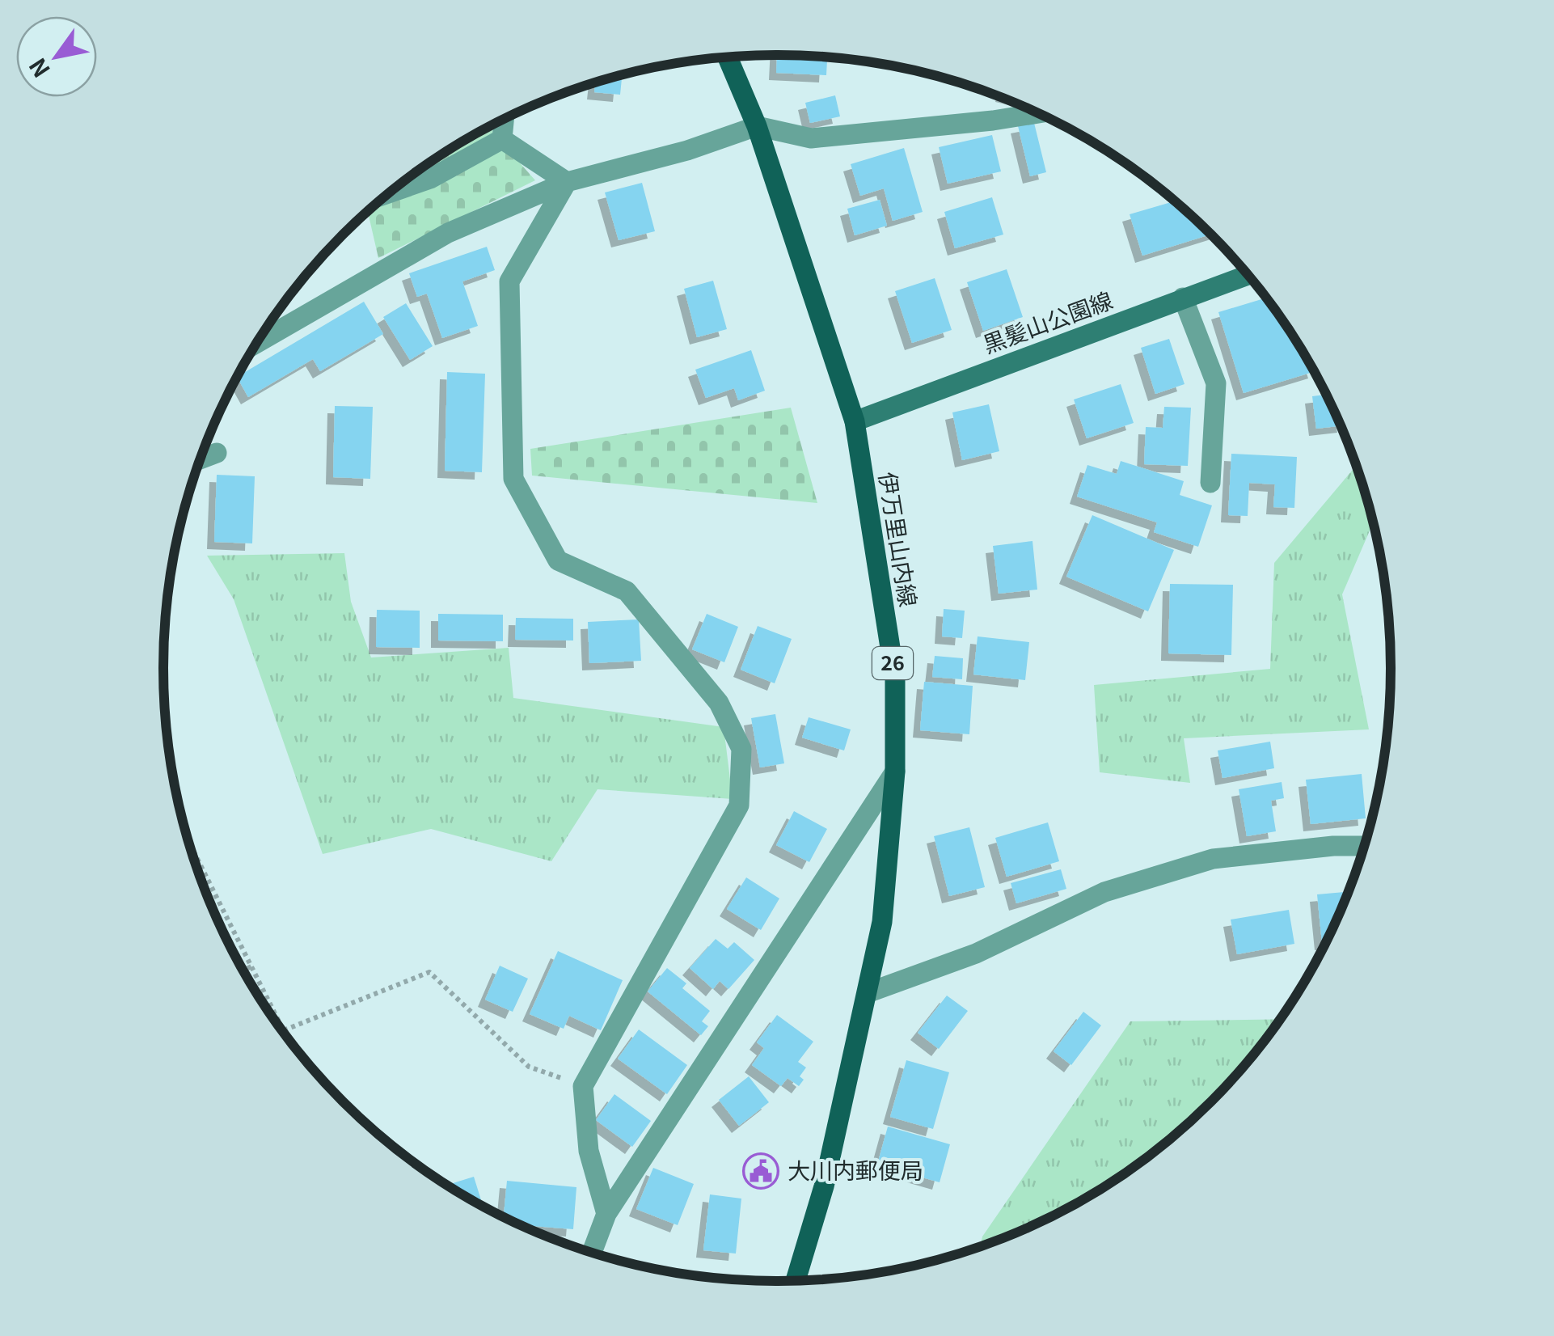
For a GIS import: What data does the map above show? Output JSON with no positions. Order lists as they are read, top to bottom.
{
  "streets": {
    "main road": ["黒髪山公園線", "伊万里山内線", "26"]
  },
  "crossings": [
    ["黒髪山公園線", "伊万里山内線"]
  ],
  "places": {
    "public building": ["大川内郵便局"]
  },
  "north": "bottom left"
}
